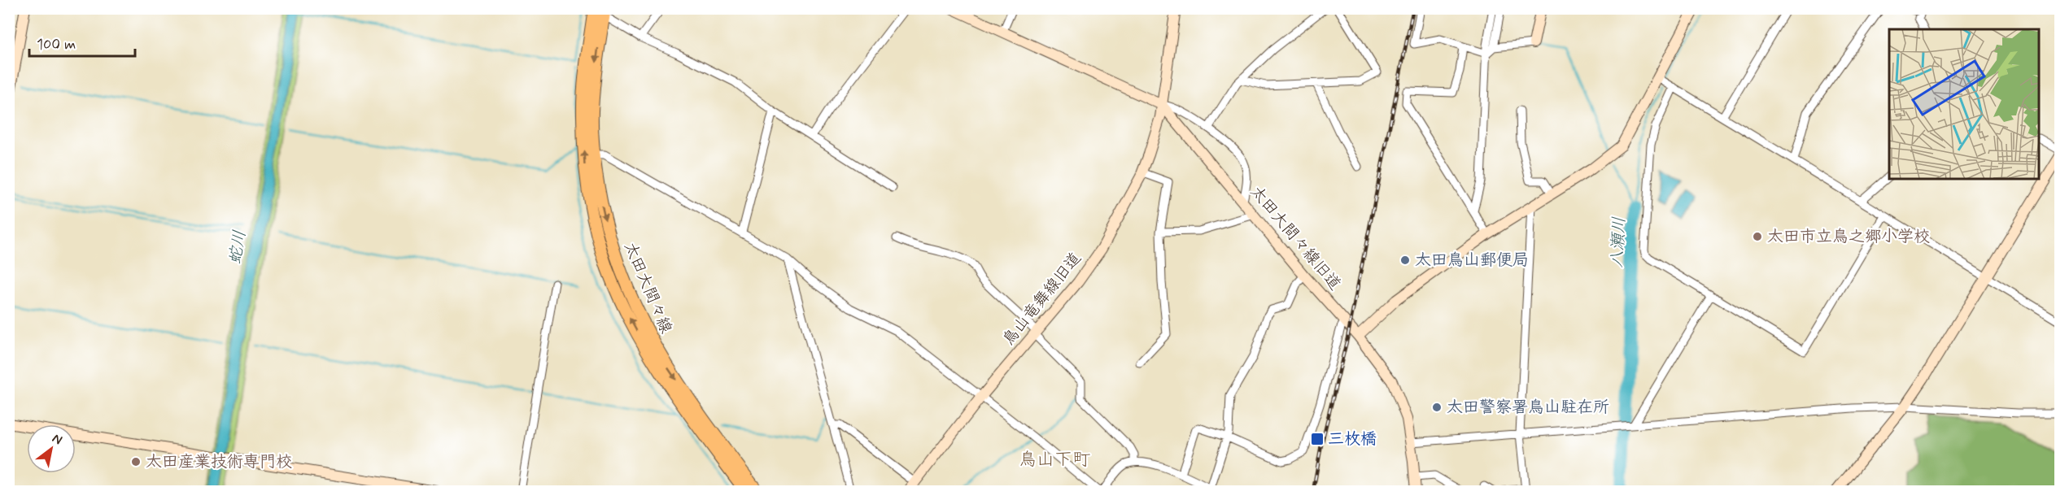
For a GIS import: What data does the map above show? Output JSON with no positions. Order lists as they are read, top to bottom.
{
  "streets": {
    "main road": ["太田大間々線"],
    "street": ["太田大間々線旧道", "鳥山竜舞線旧道"]
  },
  "crossings": [
    ["太田大間々線旧道", "鳥山竜舞線旧道"]
  ],
  "districts": ["鳥山下町"],
  "water": ["八瀬川", "蛇川"],
  "places": {
    "other": [
      "太田市立鳥之郷小学校",
      "太田鳥山郵便局",
      "太田警察署鳥山駐在所",
      "太田産業技術専門校"
    ],
    "transit": ["三枚橋"]
  },
  "scale_bar": "100 m",
  "north": "top right"
}
